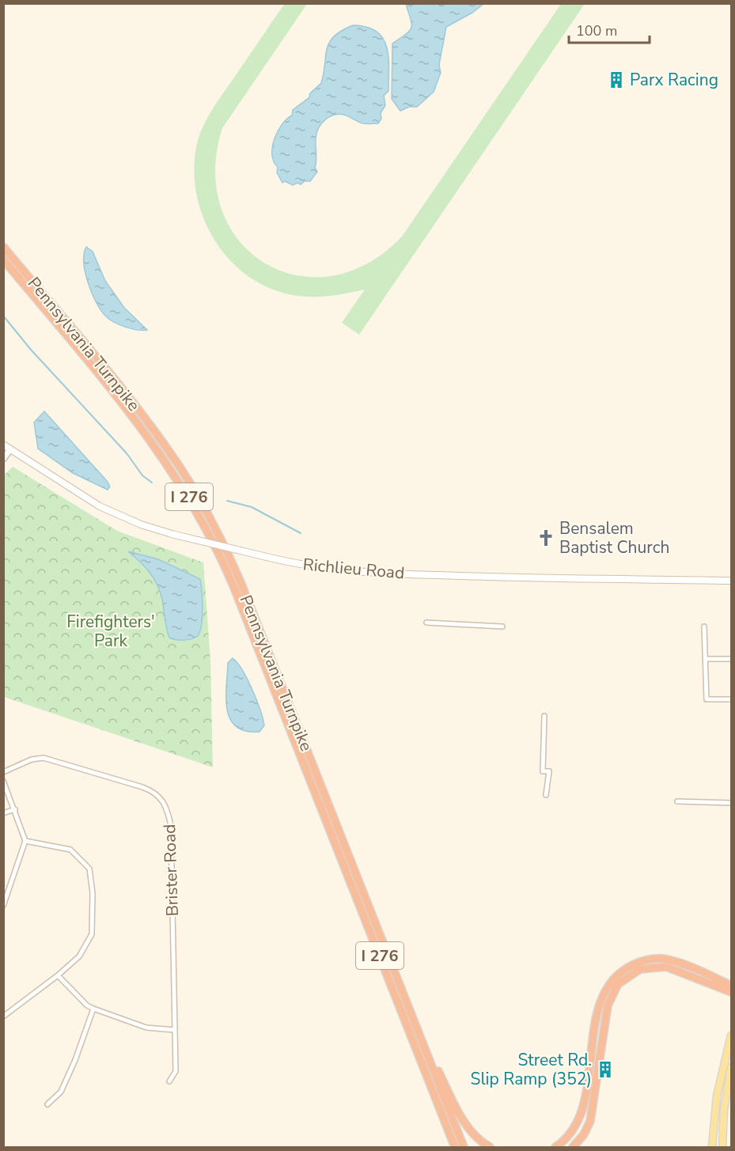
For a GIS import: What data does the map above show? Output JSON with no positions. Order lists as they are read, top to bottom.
{
  "streets": {
    "highway": ["Pennsylvania Turnpike", "I 276"],
    "main road": ["Richlieu Road"],
    "street": ["Brister Road"]
  },
  "parks": ["Firefighters' Park"],
  "places": {
    "building": ["Parx Racing", "Street Rd. Slip Ramp (352)"],
    "church": ["Bensalem Baptist Church"]
  },
  "scale_bar": "100 m"
}
